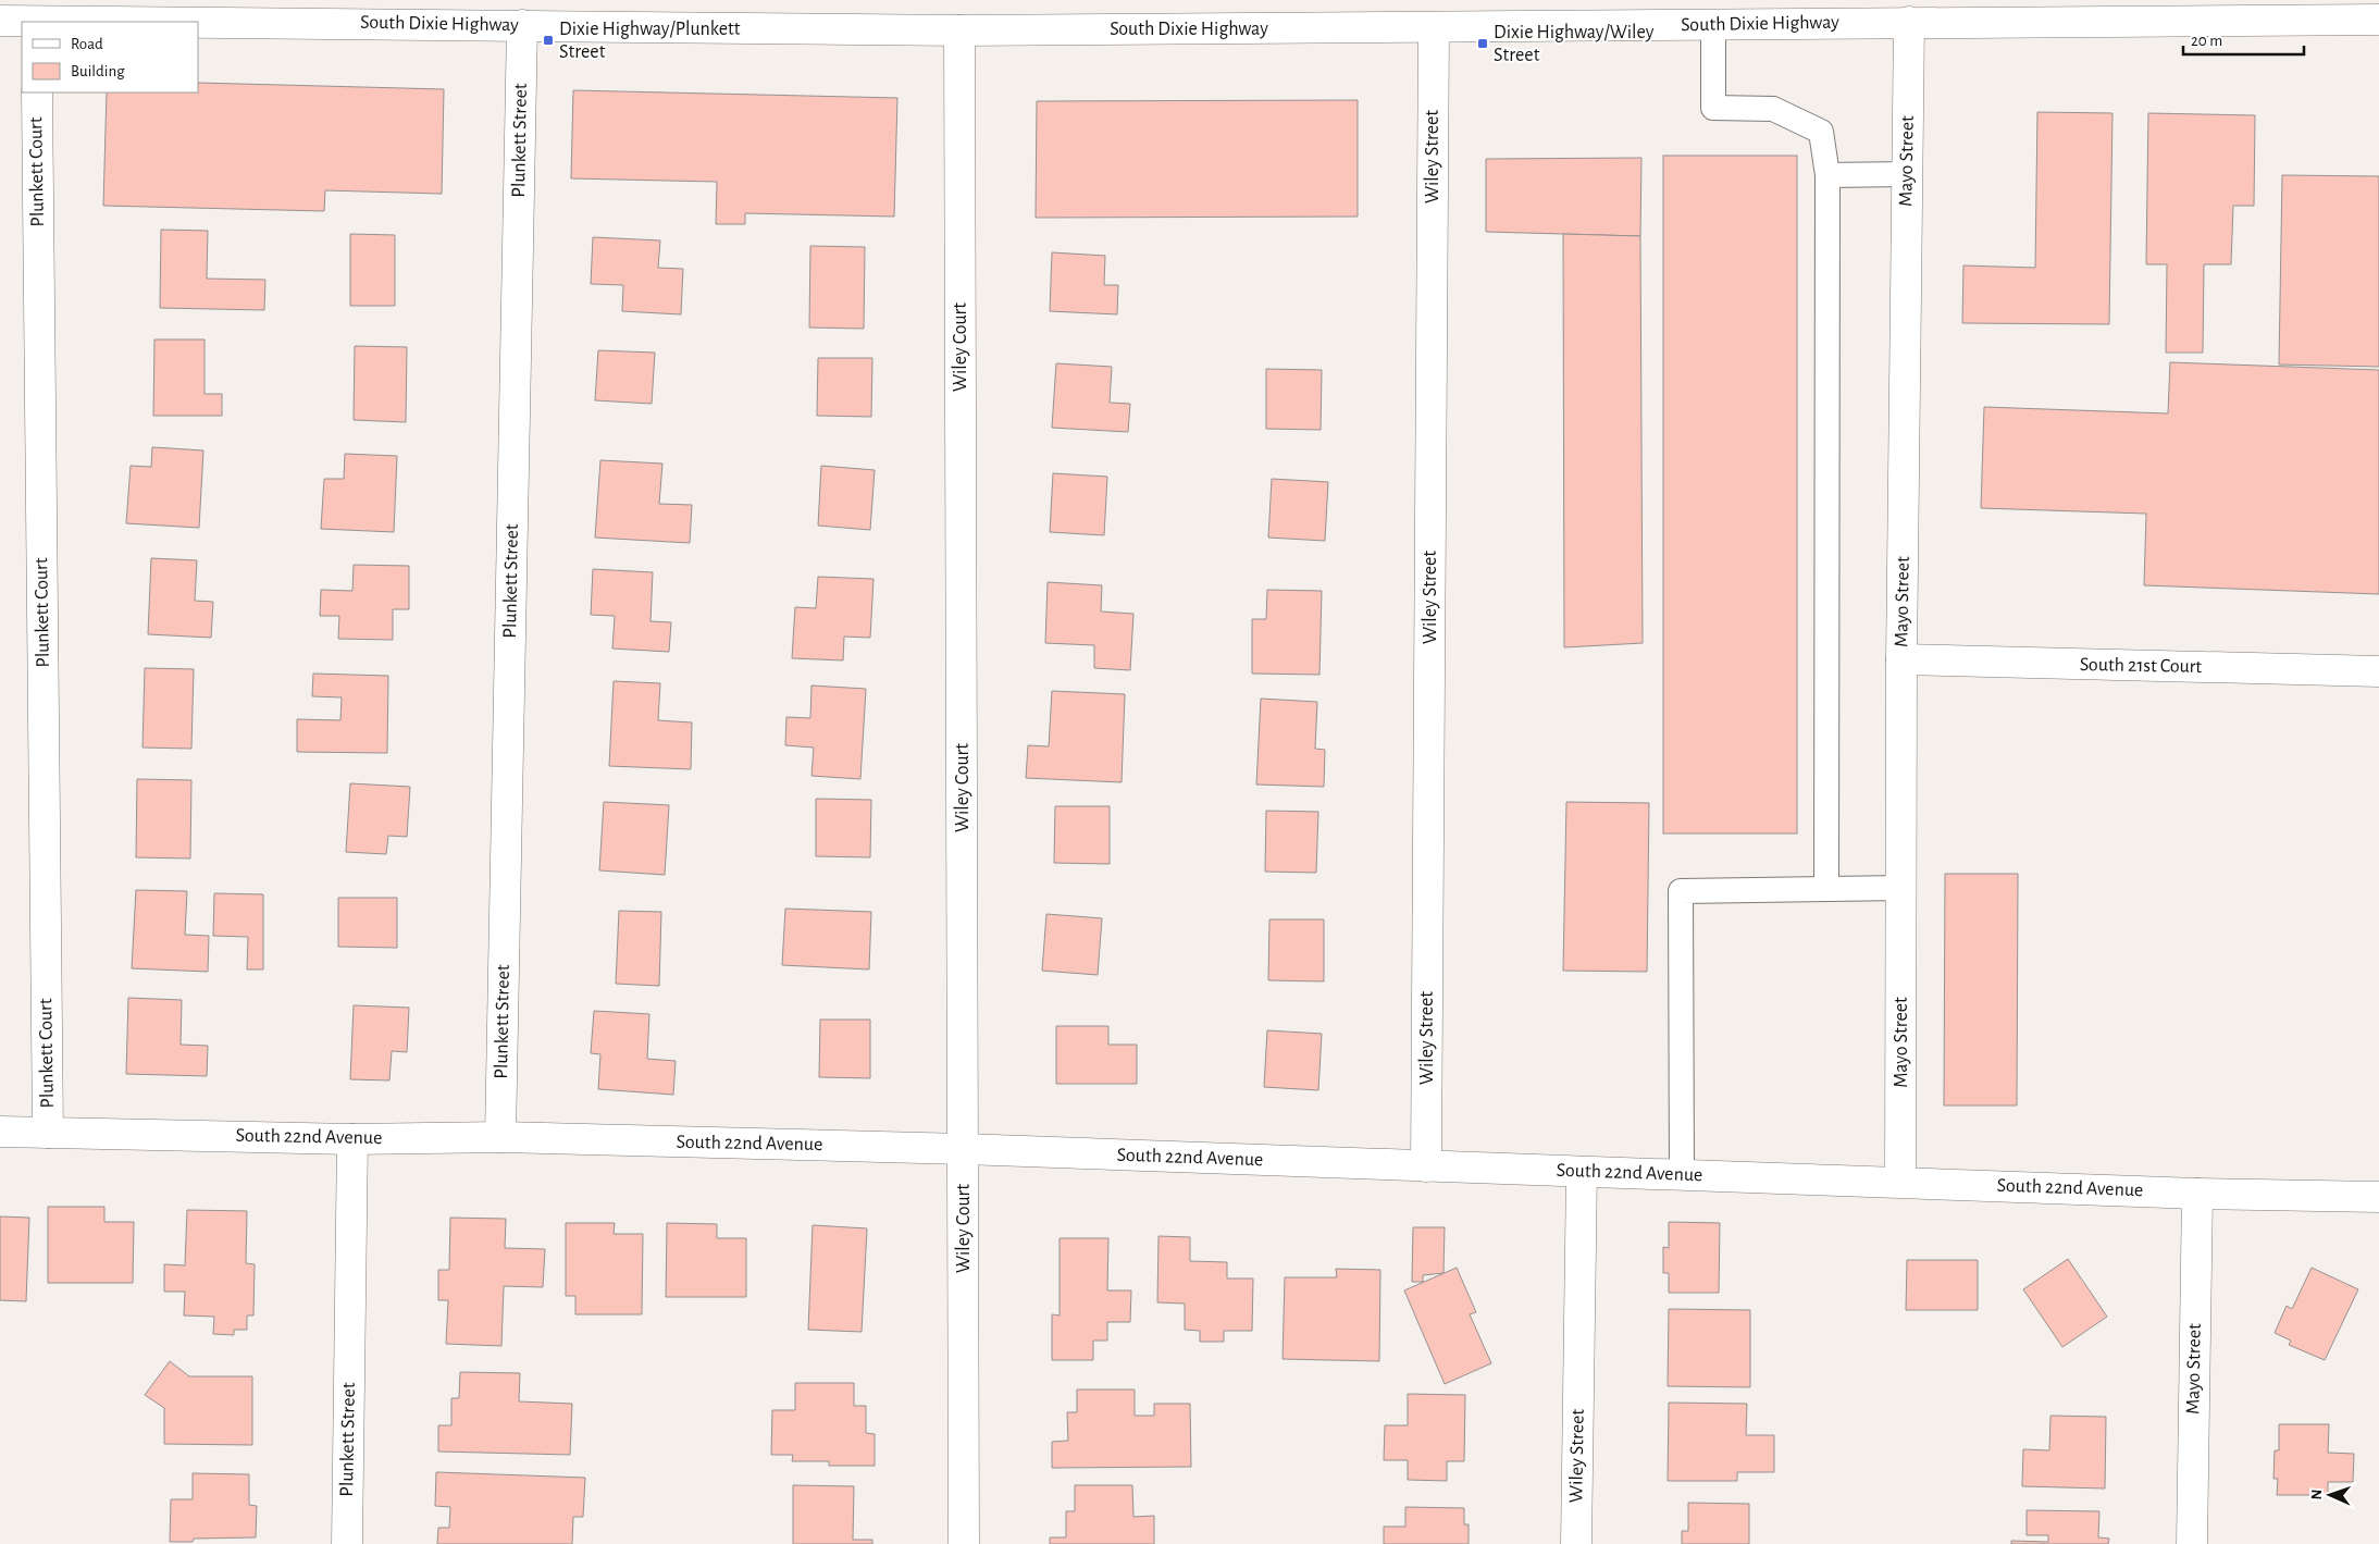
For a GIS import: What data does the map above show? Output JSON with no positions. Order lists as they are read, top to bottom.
{
  "streets": {
    "street": [
      "South Dixie Highway",
      "Plunkett Street",
      "Wiley Street",
      "Mayo Street",
      "Plunkett Court",
      "Wiley Court",
      "South 21st Court",
      "South 22nd Avenue"
    ]
  },
  "crossings": [
    ["South Dixie Highway", "Plunkett Street"],
    ["South Dixie Highway", "Wiley Street"],
    ["South Dixie Highway", "Mayo Street"],
    ["South Dixie Highway", "Wiley Court"],
    ["Plunkett Street", "South 22nd Avenue"],
    ["Wiley Street", "South 22nd Avenue"],
    ["Mayo Street", "South 21st Court"],
    ["Mayo Street", "South 22nd Avenue"],
    ["Plunkett Court", "South 22nd Avenue"],
    ["Wiley Court", "South 22nd Avenue"]
  ],
  "places": {
    "transit": ["Dixie Highway/Plunkett Street", "Dixie Highway/Wiley Street"]
  },
  "legend": ["Road", "Building"],
  "scale_bar": "20 m",
  "north": "left"
}
